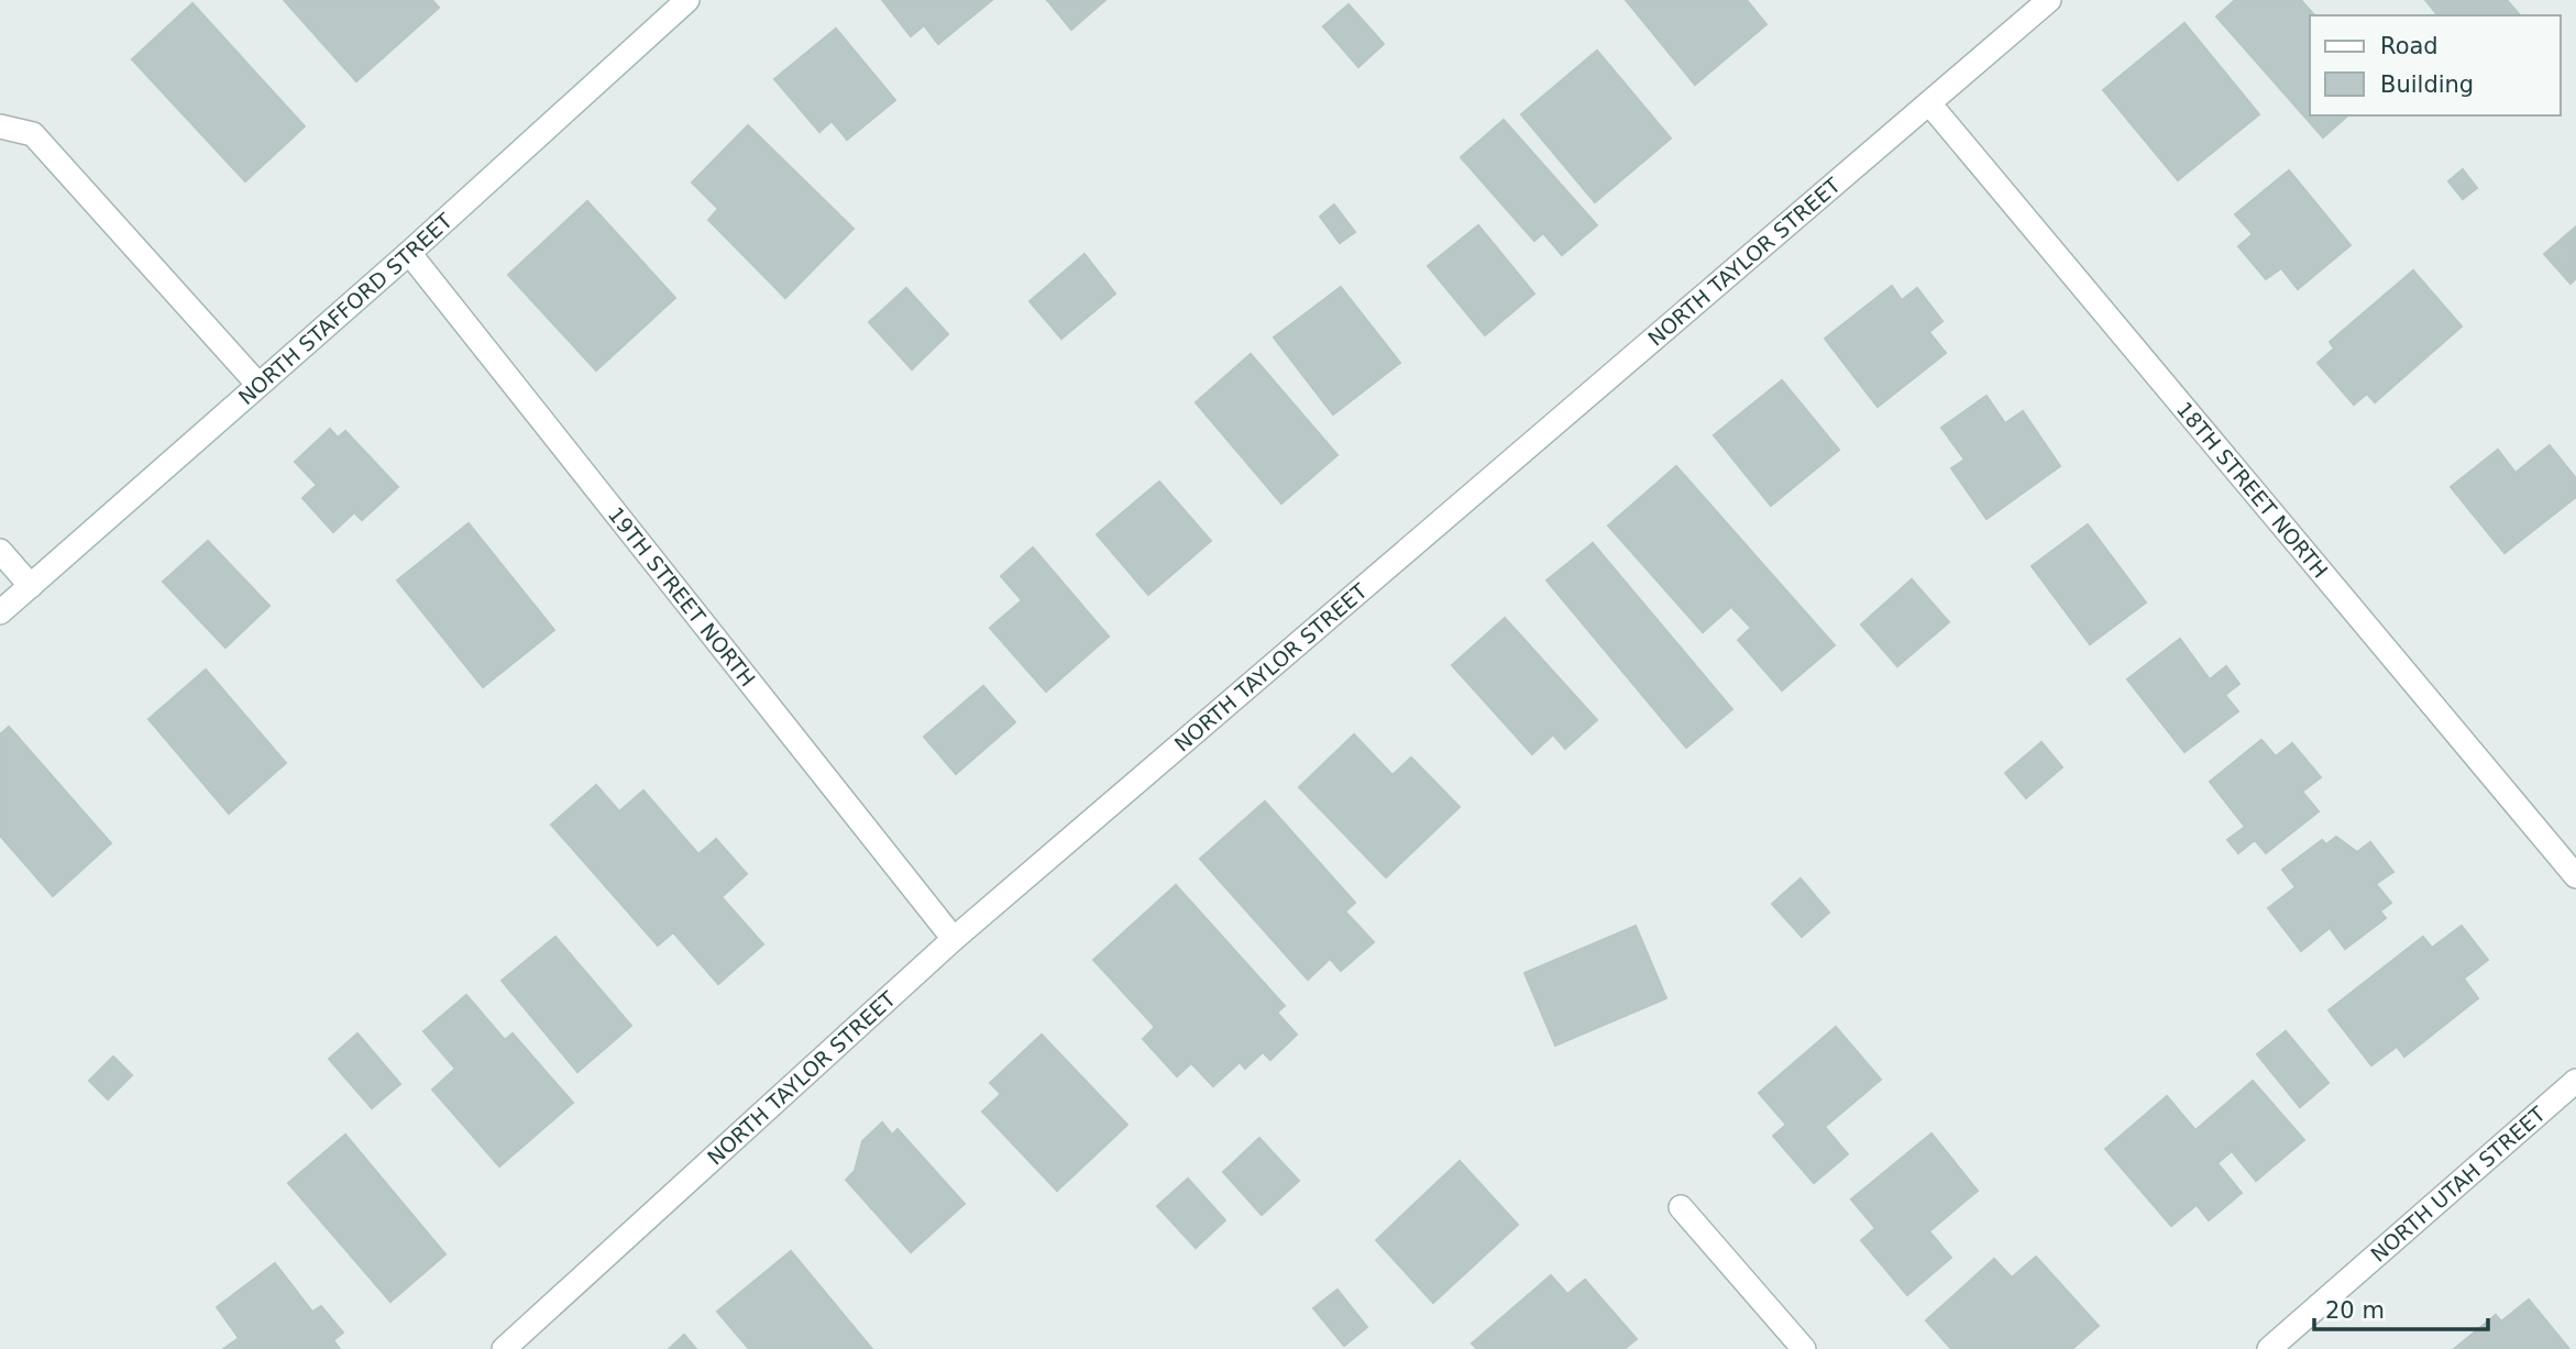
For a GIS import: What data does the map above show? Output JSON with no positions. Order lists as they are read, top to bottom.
{
  "streets": {
    "street": [
      "NORTH TAYLOR STREET",
      "NORTH STAFFORD STREET",
      "18TH STREET NORTH",
      "19TH STREET NORTH",
      "NORTH UTAH STREET"
    ]
  },
  "crossings": [
    ["NORTH TAYLOR STREET", "18TH STREET NORTH"],
    ["NORTH TAYLOR STREET", "19TH STREET NORTH"],
    ["NORTH STAFFORD STREET", "19TH STREET NORTH"]
  ],
  "legend": ["Road", "Building"],
  "scale_bar": "20 m"
}
